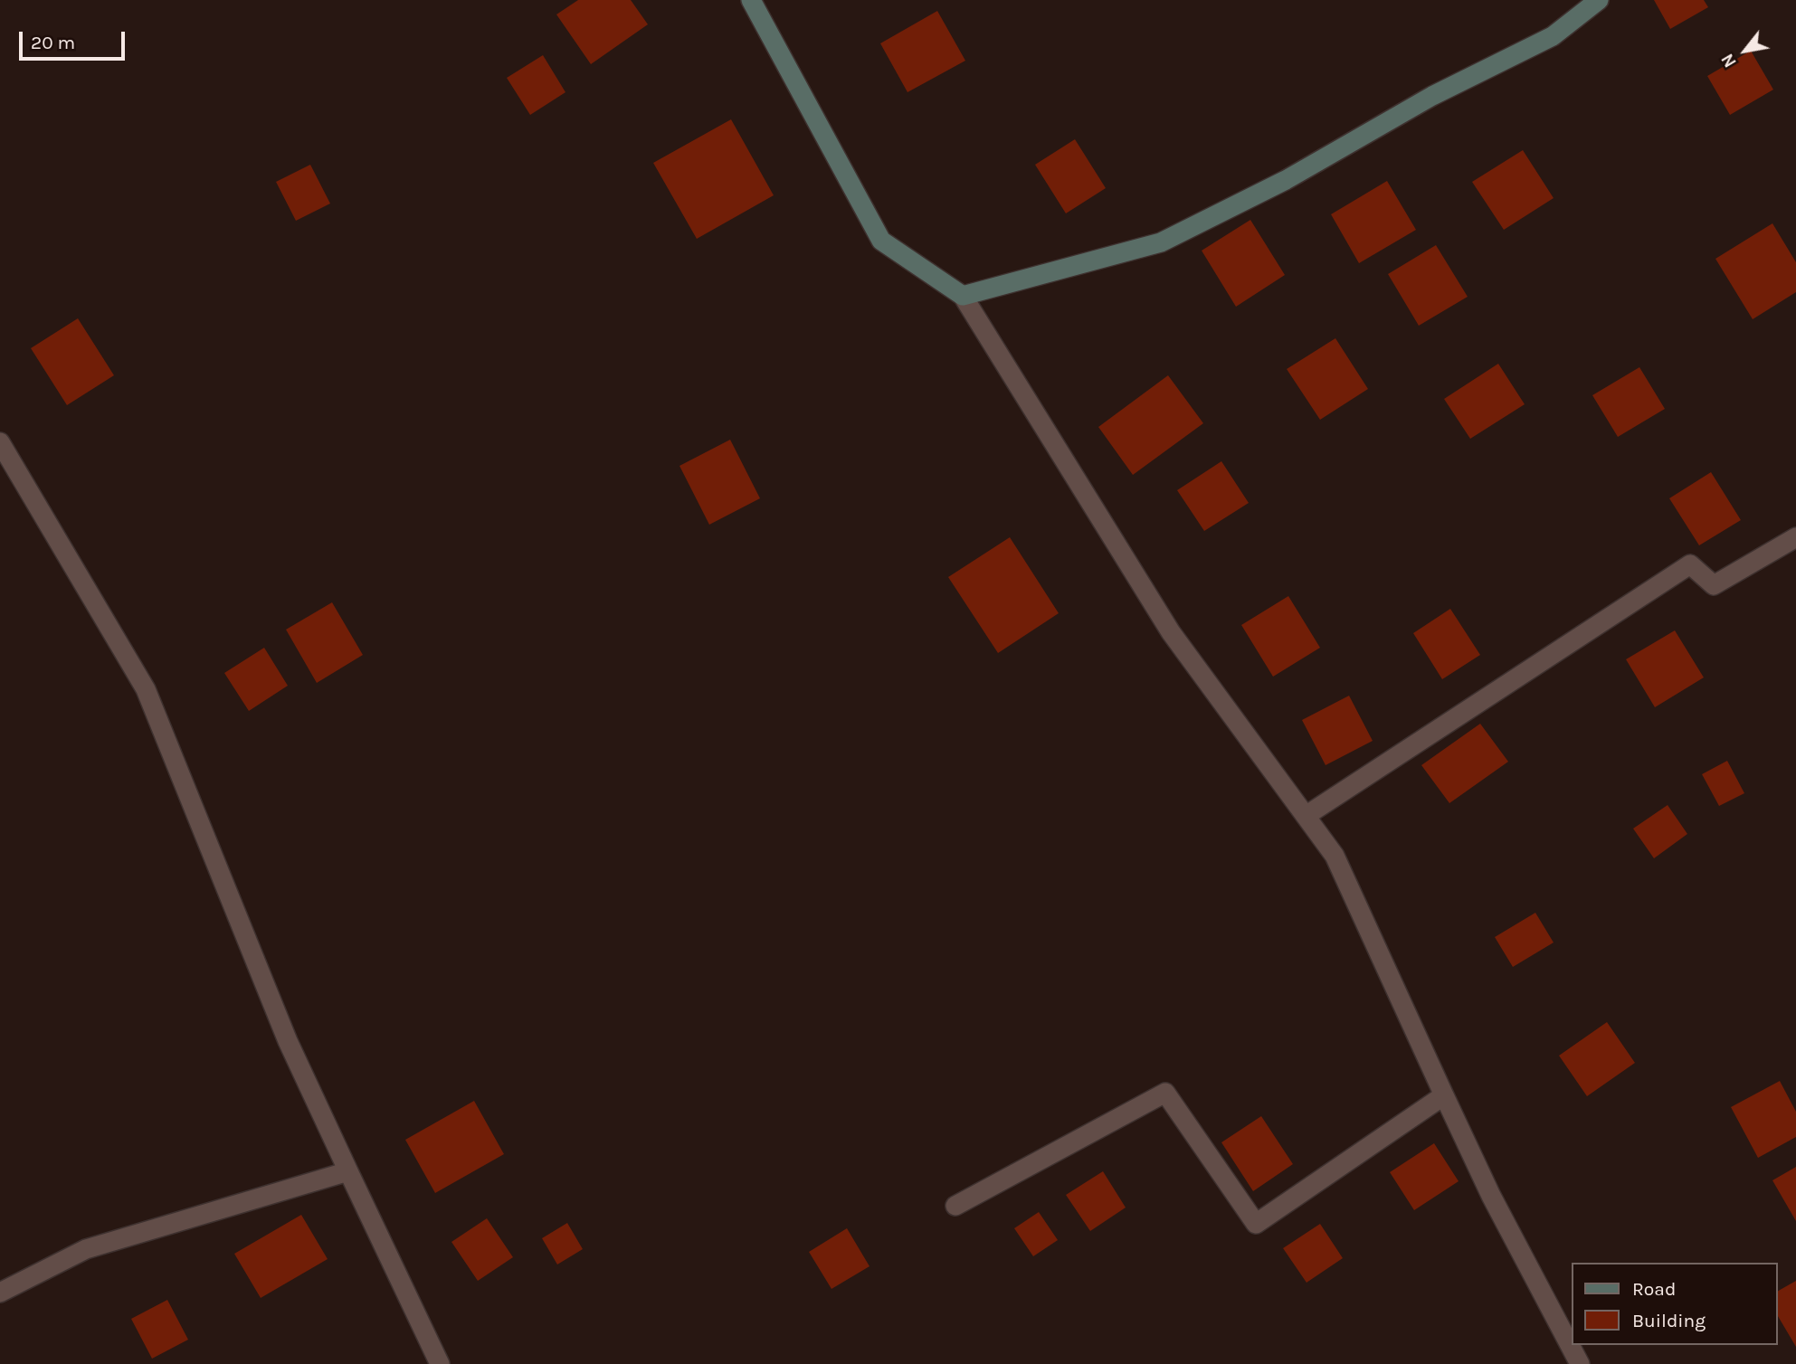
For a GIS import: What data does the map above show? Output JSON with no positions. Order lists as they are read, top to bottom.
{
  "legend": ["Road", "Building"],
  "scale_bar": "20 m",
  "north": "bottom left"
}
